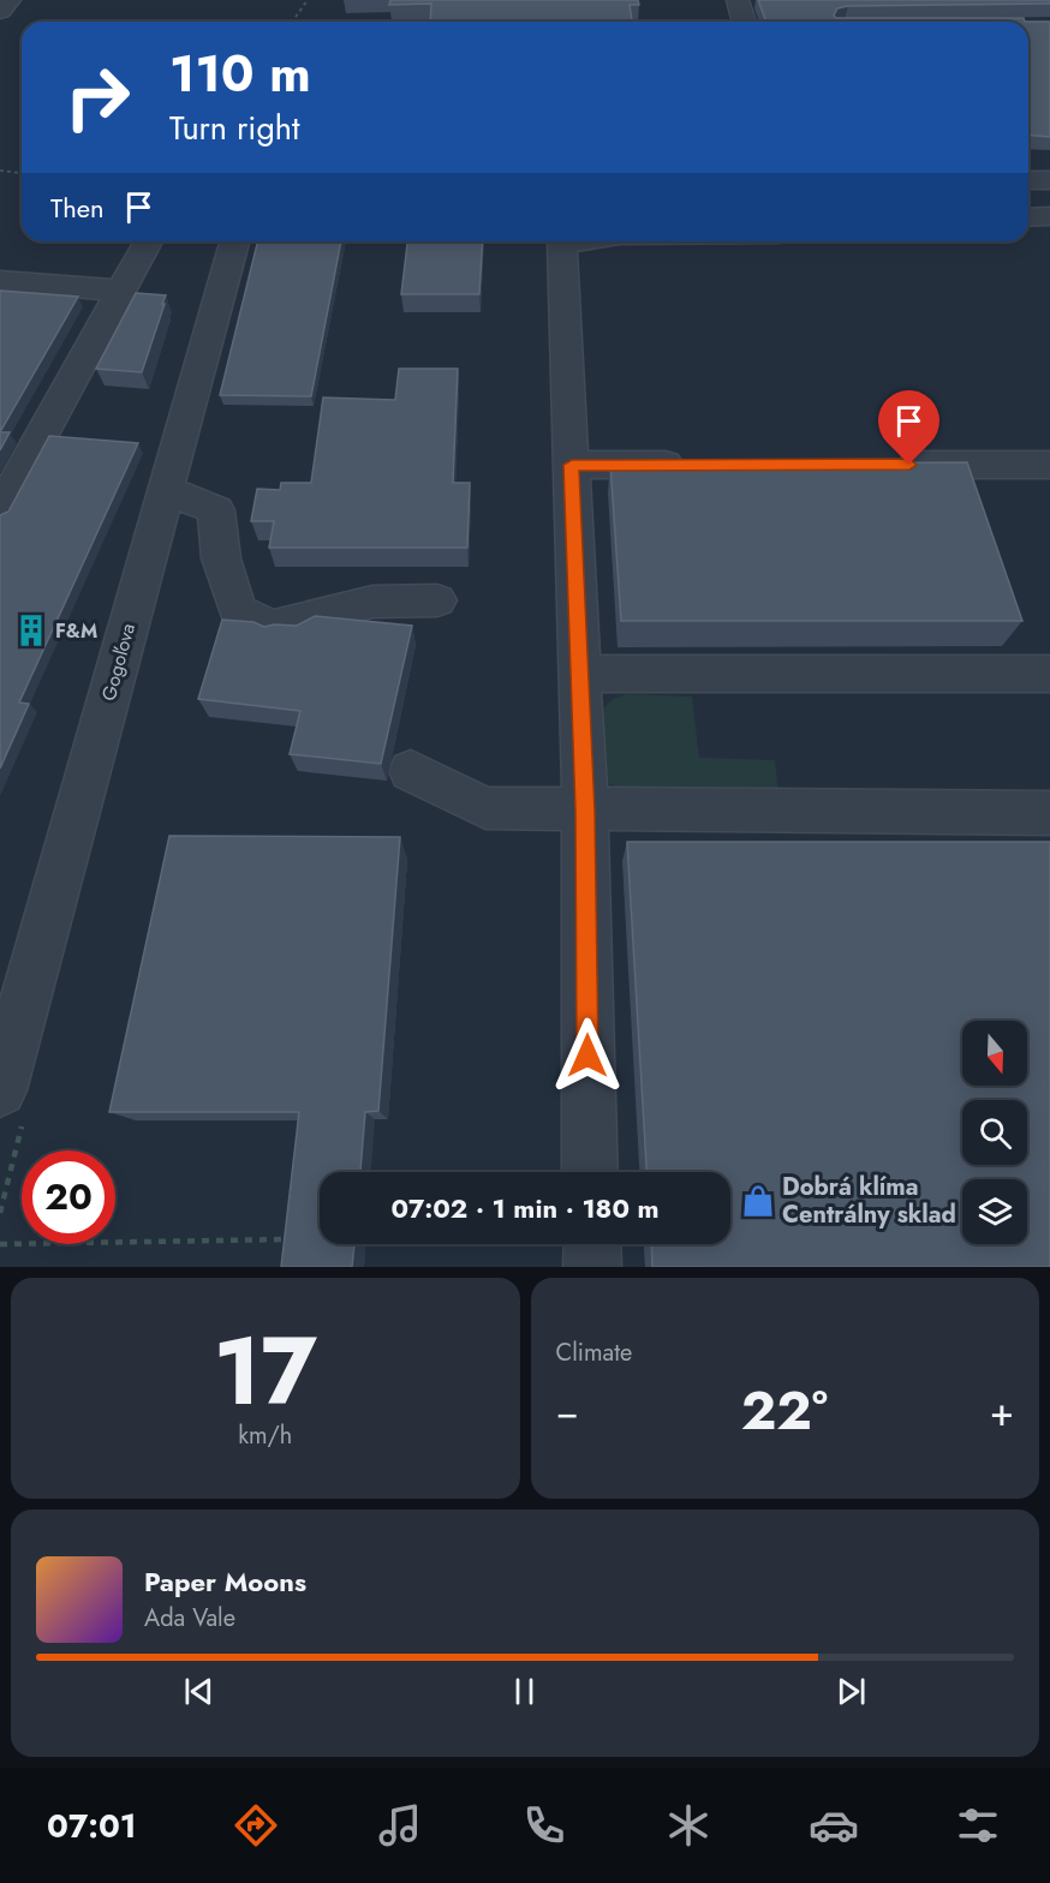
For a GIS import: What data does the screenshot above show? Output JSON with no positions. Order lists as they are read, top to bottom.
{
  "streets": {
    "street": ["Gogoľova"]
  },
  "places": {
    "building": ["F&M"],
    "shop": ["Dobrá klíma Centrálny sklad"]
  },
  "north": "bottom",
  "page": {
    "turn": ["110 m", "Turn right"],
    "then": "Then",
    "limit": "20",
    "trip": "07:02 · 1 min · 180 m",
    "tile": [
      ["17", "km/h"],
      "Climate"
    ],
    "heat": ["−", "22°", "+"],
    "song": ["Paper Moons", "Ada Vale"],
    "tabs": "07:01"
  }
}
